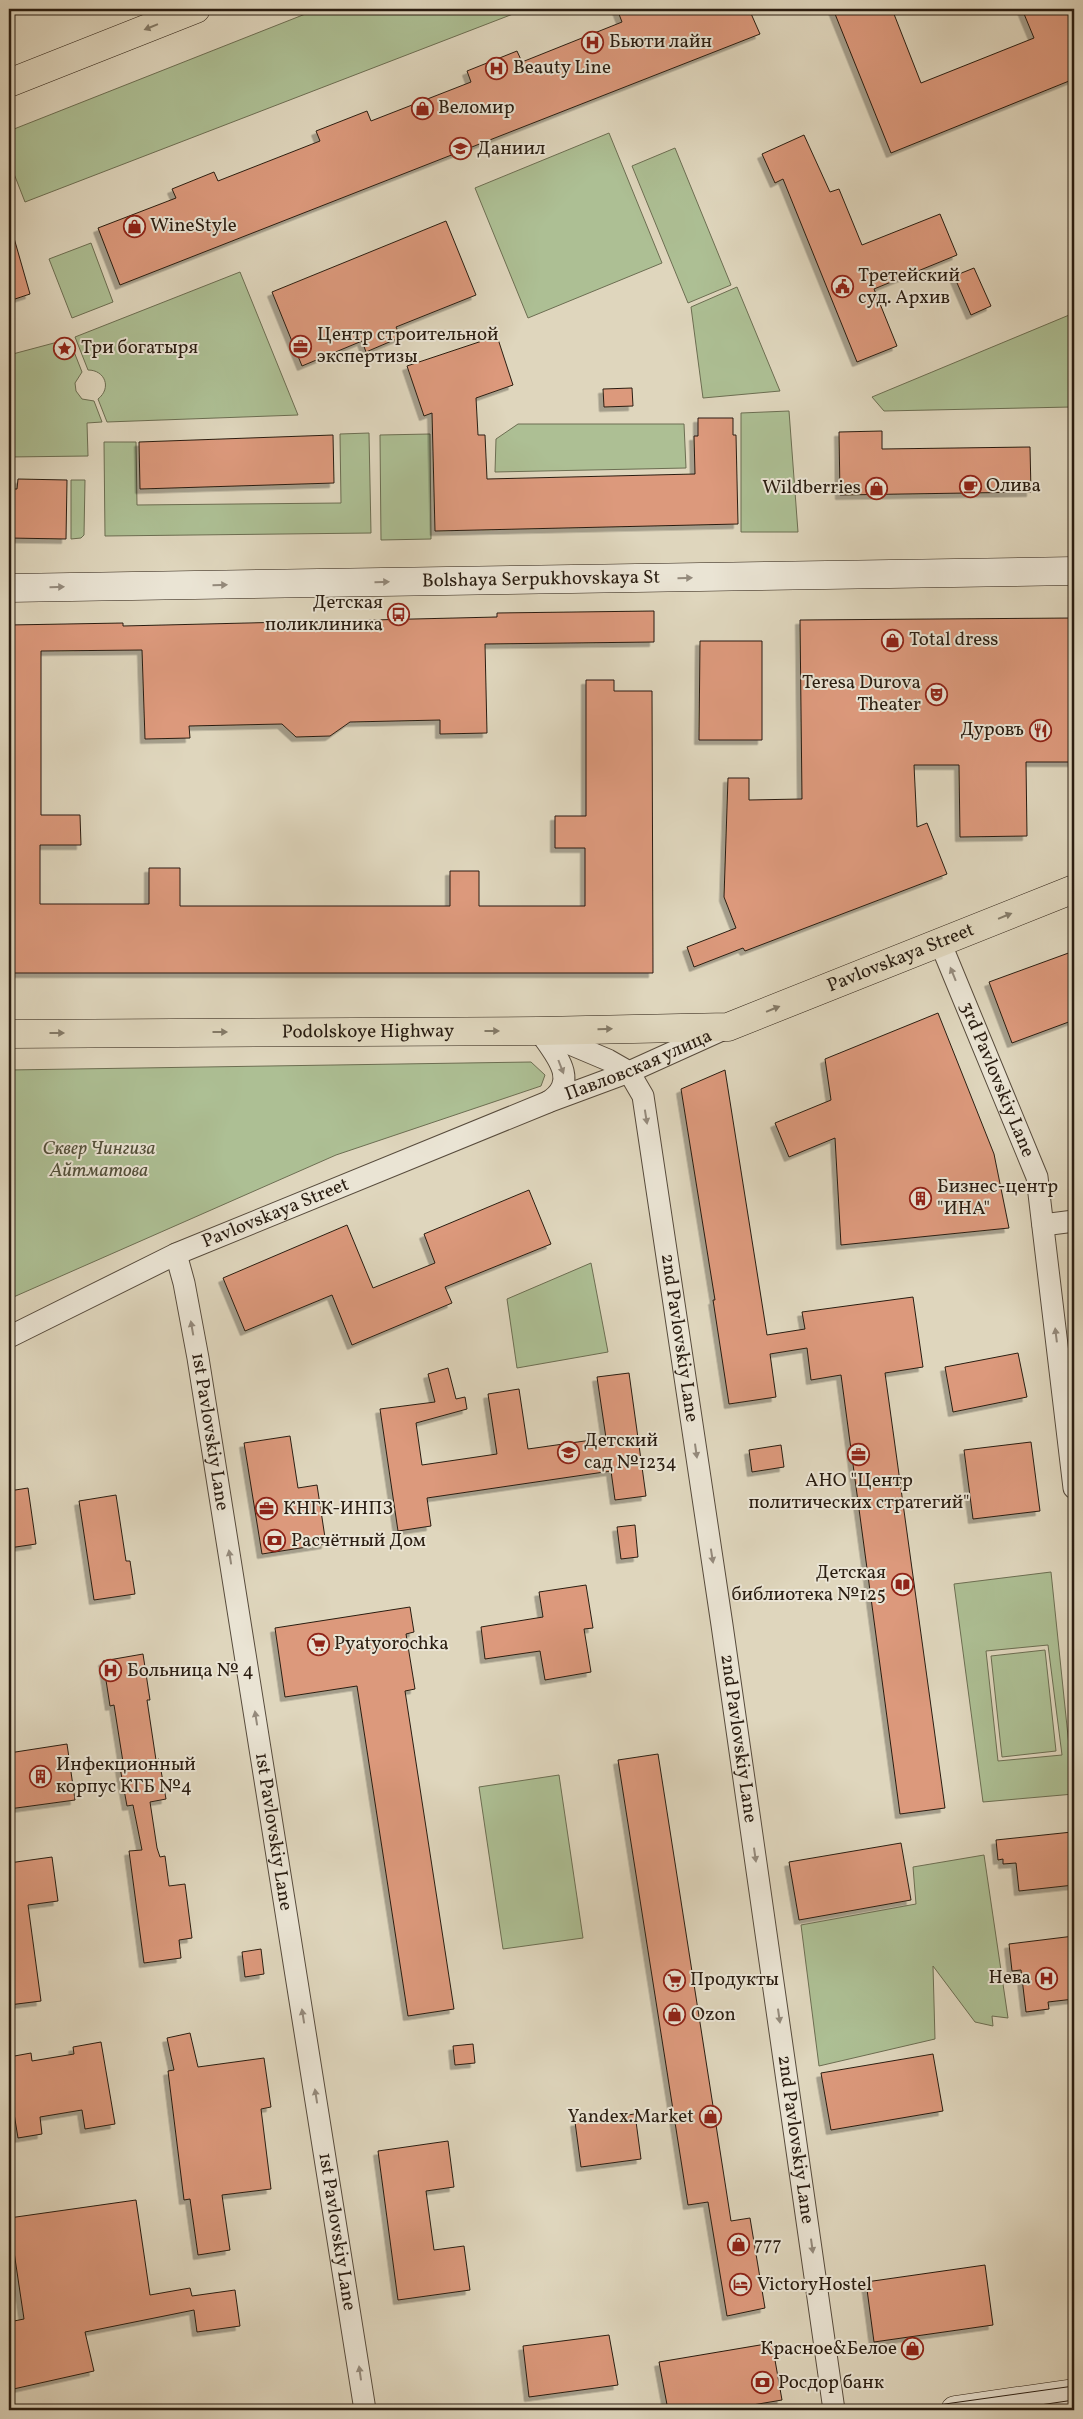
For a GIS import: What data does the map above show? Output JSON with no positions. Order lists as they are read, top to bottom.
{
  "streets": {
    "main road": ["Pavlovskaya Street", "Podolskoye Highway"],
    "street": [
      "Bolshaya Serpukhovskaya St",
      "Павловская улица",
      "3rd Pavlovskiy Lane",
      "2nd Pavlovskiy Lane",
      "1st Pavlovskiy Lane"
    ]
  },
  "crossings": [
    ["Pavlovskaya Street", "Podolskoye Highway"],
    ["Pavlovskaya Street", "Павловская улица"],
    ["Pavlovskaya Street", "3rd Pavlovskiy Lane"],
    ["Pavlovskaya Street", "1st Pavlovskiy Lane"],
    ["Podolskoye Highway", "Павловская улица"],
    ["Павловская улица", "2nd Pavlovskiy Lane"]
  ],
  "one_way": [
    "Bolshaya Serpukhovskaya St",
    "Pavlovskaya Street",
    "Podolskoye Highway",
    "3rd Pavlovskiy Lane",
    "2nd Pavlovskiy Lane",
    "1st Pavlovskiy Lane"
  ],
  "parks": ["Сквер Чингиза Айтматова"],
  "places": {
    "hospital": [
      "Бьюти лайн",
      "Beauty Line",
      "Больница № 4",
      "Нева"
    ],
    "shop": [
      "Веломир",
      "WineStyle",
      "Wildberries",
      "Total dress",
      "Ozon",
      "Yandex.Market",
      "777",
      "Красное&Белое"
    ],
    "school or university": ["Даниил", "Детский сад №1234"],
    "public building": ["Третейский суд. Архив"],
    "office": ["Центр строительной экспертизы", "АНО \"Центр политических стратегий\"", "КНГК-ИНПЗ"],
    "place": ["Три богатыря"],
    "cafe": ["Олива"],
    "bus stop": ["Детская поликлиника"],
    "theatre": ["Teresa Durova Theater"],
    "restaurant": ["Дуровъ"],
    "building": ["Бизнес-центр \"ИНА\"", "Инфекционный корпус КГБ №4"],
    "bank": ["Расчётный Дом", "Росдор банк"],
    "library": ["Детская библиотека №125"],
    "supermarket": ["Pyatyorochka", "Продукты"],
    "hotel": ["VictoryHostel"]
  }
}
